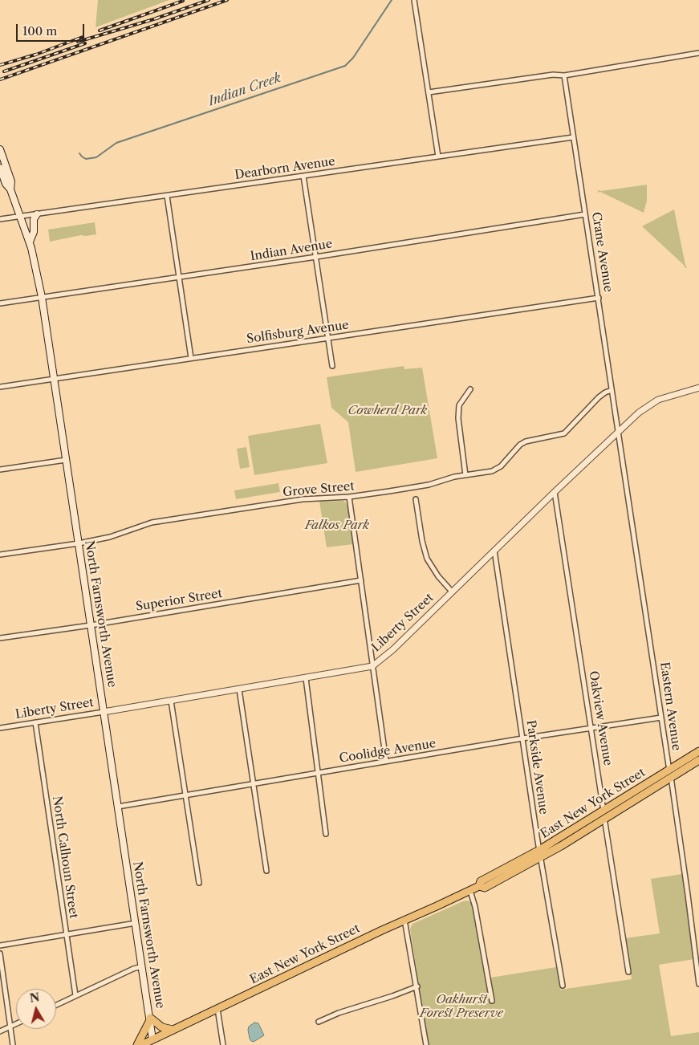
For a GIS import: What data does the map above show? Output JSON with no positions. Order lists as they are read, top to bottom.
{
  "streets": {
    "main road": ["North Farnsworth Avenue", "East New York Street"],
    "street": [
      "Dearborn Avenue",
      "Indian Avenue",
      "Crane Avenue",
      "Solfisburg Avenue",
      "Grove Street",
      "Superior Street",
      "Liberty Street",
      "Eastern Avenue",
      "Oakview Avenue",
      "Coolidge Avenue",
      "Parkside Avenue",
      "North Calhoun Street"
    ]
  },
  "crossings": [
    ["Dearborn Avenue", "Crane Avenue"],
    ["Dearborn Avenue", "North Farnsworth Avenue"],
    ["Indian Avenue", "Crane Avenue"],
    ["Indian Avenue", "North Farnsworth Avenue"],
    ["Crane Avenue", "Solfisburg Avenue"],
    ["Crane Avenue", "Grove Street"],
    ["Crane Avenue", "Liberty Street"],
    ["Crane Avenue", "Eastern Avenue"],
    ["Solfisburg Avenue", "North Farnsworth Avenue"],
    ["Grove Street", "North Farnsworth Avenue"],
    ["Superior Street", "North Farnsworth Avenue"],
    ["North Farnsworth Avenue", "Liberty Street"],
    ["North Farnsworth Avenue", "Coolidge Avenue"],
    ["North Farnsworth Avenue", "East New York Street"],
    ["Liberty Street", "Eastern Avenue"],
    ["Liberty Street", "Oakview Avenue"],
    ["Liberty Street", "Parkside Avenue"],
    ["Liberty Street", "North Calhoun Street"],
    ["Eastern Avenue", "Coolidge Avenue"],
    ["Eastern Avenue", "East New York Street"],
    ["Oakview Avenue", "Coolidge Avenue"],
    ["Oakview Avenue", "East New York Street"],
    ["Coolidge Avenue", "Parkside Avenue"],
    ["Parkside Avenue", "East New York Street"]
  ],
  "water": ["Indian Creek"],
  "parks": ["Cowherd Park", "Falkos Park", "Oakhurst Forest Preserve"],
  "scale_bar": "100 m",
  "north": "top"
}
